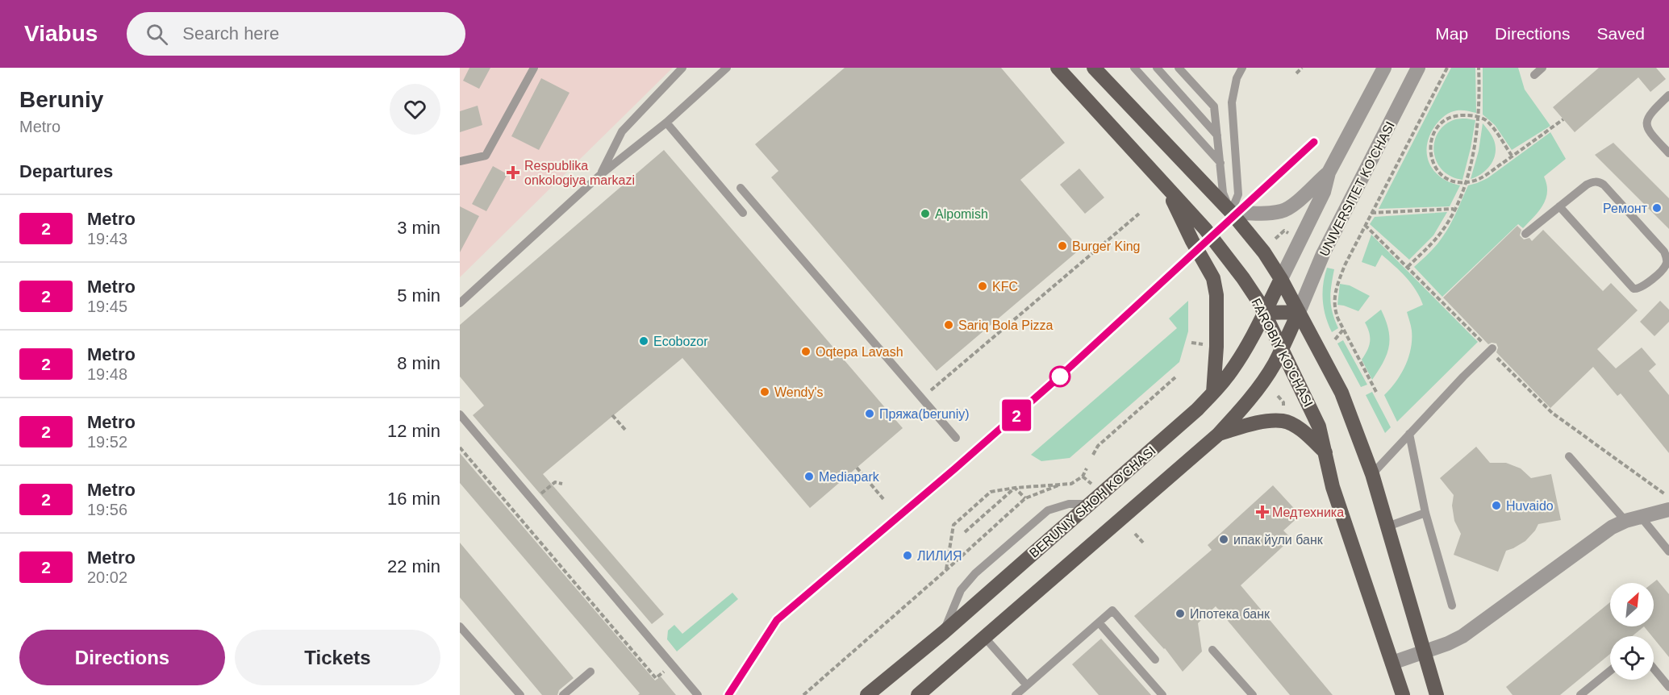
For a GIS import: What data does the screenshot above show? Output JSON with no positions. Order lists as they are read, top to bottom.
{
  "streets": {
    "main road": ["FAROBIY KO'CHASI", "BERUNIY SHOH KO'CHASI"],
    "street": ["UNIVERSITET KO'CHASI"]
  },
  "crossings": [
    ["UNIVERSITET KO'CHASI", "BERUNIY SHOH KO'CHASI"],
    ["FAROBIY KO'CHASI", "BERUNIY SHOH KO'CHASI"]
  ],
  "places": {
    "health": ["Respublika onkologiya markazi", "Медтехника"],
    "other": [
      "Ремонт",
      "Alpomish",
      "Burger King",
      "KFC",
      "Sariq Bola Pizza",
      "Ecobozor",
      "Oqtepa Lavash",
      "Wendy's",
      "Пряжа(beruniy)",
      "Mediapark",
      "Huvaido",
      "ипак йули банк",
      "ЛИЛИЯ",
      "Ипотека банк"
    ]
  },
  "lines": ["metro line 2"],
  "north": "top right",
  "page": {
    "header": "Viabus",
    "search": "Search here",
    "nav": ["Map", "Directions", "Saved"],
    "heading": [
      ["Beruniy", "Metro"],
      "Departures"
    ],
    "on_map": "2",
    "list": [
      {
        "mark": "2",
        "name": "Metro",
        "note": "19:43",
        "value": "3 min"
      },
      {
        "mark": "2",
        "name": "Metro",
        "note": "19:45",
        "value": "5 min"
      },
      {
        "mark": "2",
        "name": "Metro",
        "note": "19:48",
        "value": "8 min"
      },
      {
        "mark": "2",
        "name": "Metro",
        "note": "19:52",
        "value": "12 min"
      },
      {
        "mark": "2",
        "name": "Metro",
        "note": "19:56",
        "value": "16 min"
      },
      {
        "mark": "2",
        "name": "Metro",
        "note": "20:02",
        "value": "22 min"
      }
    ],
    "buttons": ["Directions", "Tickets"]
  }
}
